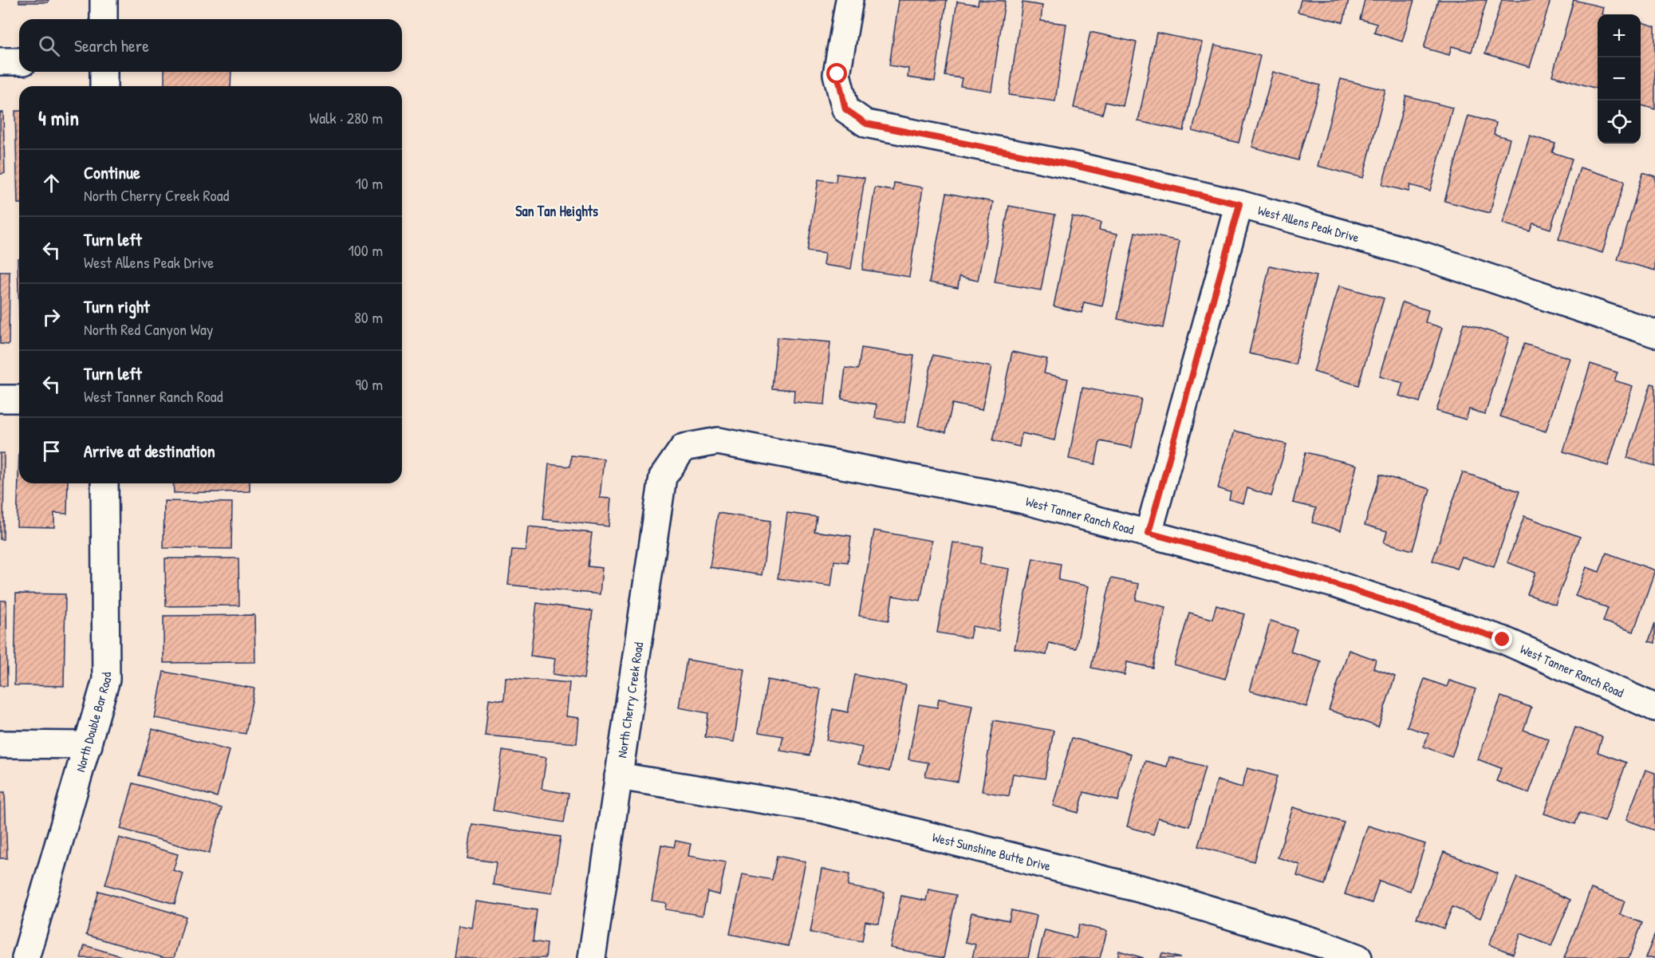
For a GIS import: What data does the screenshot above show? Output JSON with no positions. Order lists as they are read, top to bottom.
{
  "streets": {
    "street": [
      "West Allens Peak Drive",
      "West Tanner Ranch Road",
      "North Cherry Creek Road",
      "North Double Bar Road",
      "West Sunshine Butte Drive"
    ]
  },
  "crossings": [
    ["West Tanner Ranch Road", "North Cherry Creek Road"],
    ["North Cherry Creek Road", "West Sunshine Butte Drive"]
  ],
  "districts": ["San Tan Heights"],
  "page": {
    "map_buttons": ["+", "−"],
    "search": "Search here",
    "heading": ["4 min", "Walk · 280 m"],
    "list": [
      ["Continue", "North Cherry Creek Road", "10 m"],
      ["Turn left", "West Allens Peak Drive", "100 m"],
      ["Turn right", "North Red Canyon Way", "80 m"],
      ["Turn left", "West Tanner Ranch Road", "90 m"],
      "Arrive at destination"
    ]
  }
}
